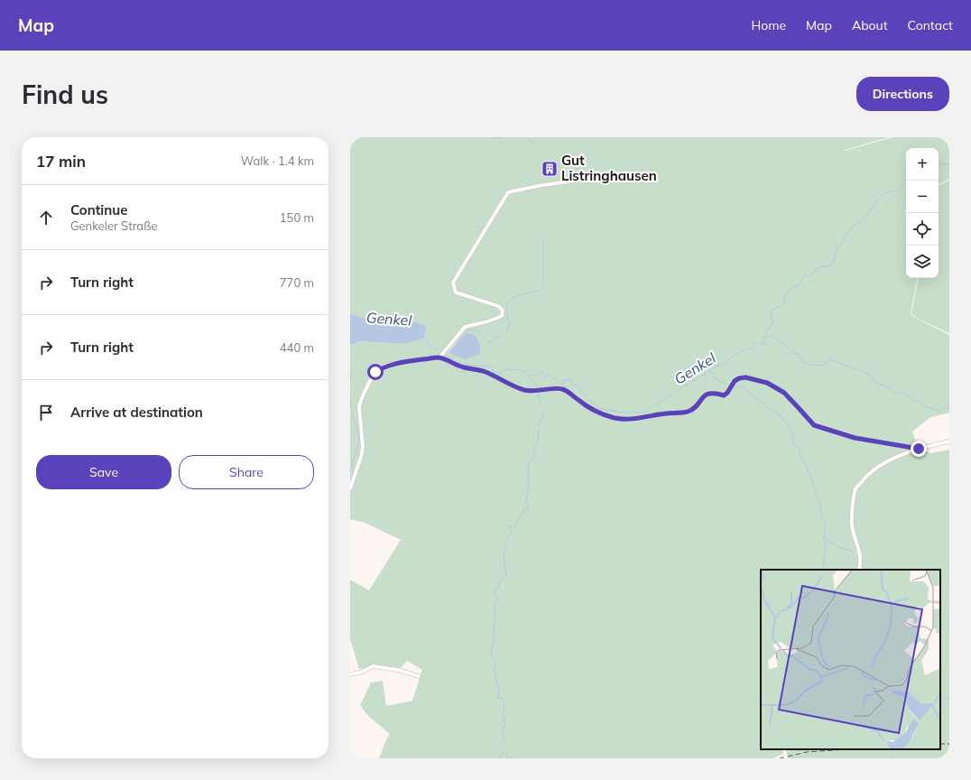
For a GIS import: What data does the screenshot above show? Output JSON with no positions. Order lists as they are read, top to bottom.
{
  "water": ["Genkel"],
  "places": {
    "building": ["Gut Listringhausen"]
  },
  "page": {
    "header": "Map",
    "nav": [
      "Home",
      "Map",
      "About",
      "Contact"
    ],
    "buttons": [
      "Directions",
      ["Save", "Share"]
    ],
    "title": "Find us",
    "heading": ["17 min", "Walk · 1.4 km"],
    "map_buttons": ["+", "−"],
    "list": [
      ["Continue", "Genkeler Straße", "150 m"],
      ["Turn right", "770 m"],
      ["Turn right", "440 m"],
      "Arrive at destination"
    ]
  }
}
